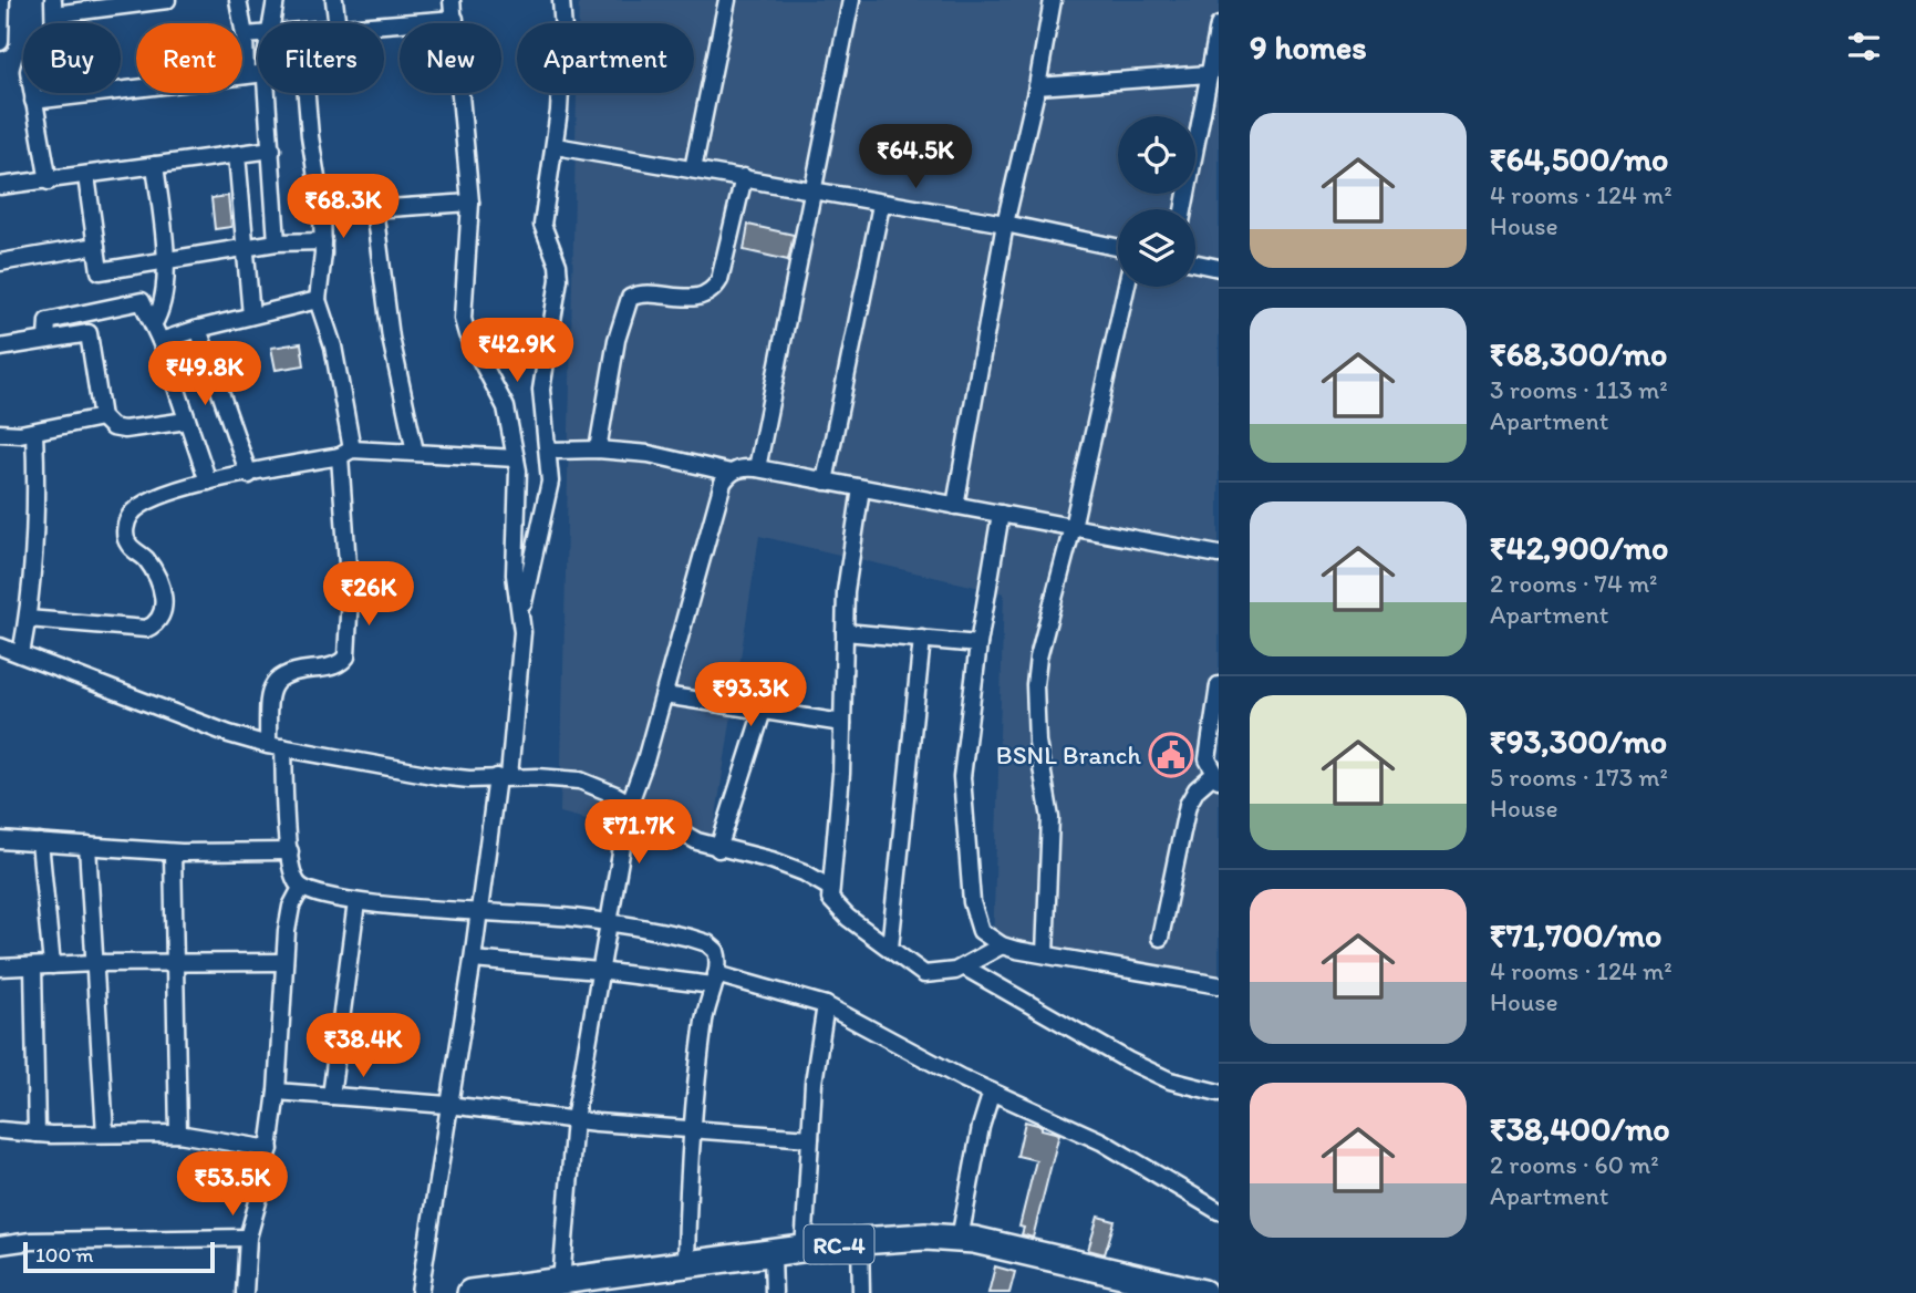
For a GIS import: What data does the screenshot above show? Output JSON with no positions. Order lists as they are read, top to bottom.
{
  "streets": {
    "main road": ["RC-4"]
  },
  "places": {
    "public building": ["BSNL Branch"]
  },
  "scale_bar": "100 m",
  "page": {
    "heading": "9 homes",
    "chip": [
      "Buy",
      "Rent",
      "Filters",
      "New",
      "Apartment"
    ],
    "list": [
      {
        "name": "₹64,500/mo",
        "note": "4 rooms · 124 m² · House"
      },
      {
        "name": "₹68,300/mo",
        "note": "3 rooms · 113 m² · Apartment"
      },
      {
        "name": "₹42,900/mo",
        "note": "2 rooms · 74 m² · Apartment"
      },
      {
        "name": "₹93,300/mo",
        "note": "5 rooms · 173 m² · House"
      },
      {
        "name": "₹71,700/mo",
        "note": "4 rooms · 124 m² · House"
      },
      {
        "name": "₹38,400/mo",
        "note": "2 rooms · 60 m² · Apartment"
      }
    ],
    "price": [
      "₹64.5K",
      "₹68.3K",
      "₹42.9K",
      "₹49.8K",
      "₹26K",
      "₹93.3K",
      "₹71.7K",
      "₹38.4K",
      "₹53.5K"
    ],
    "scale": "100 m"
  }
}
